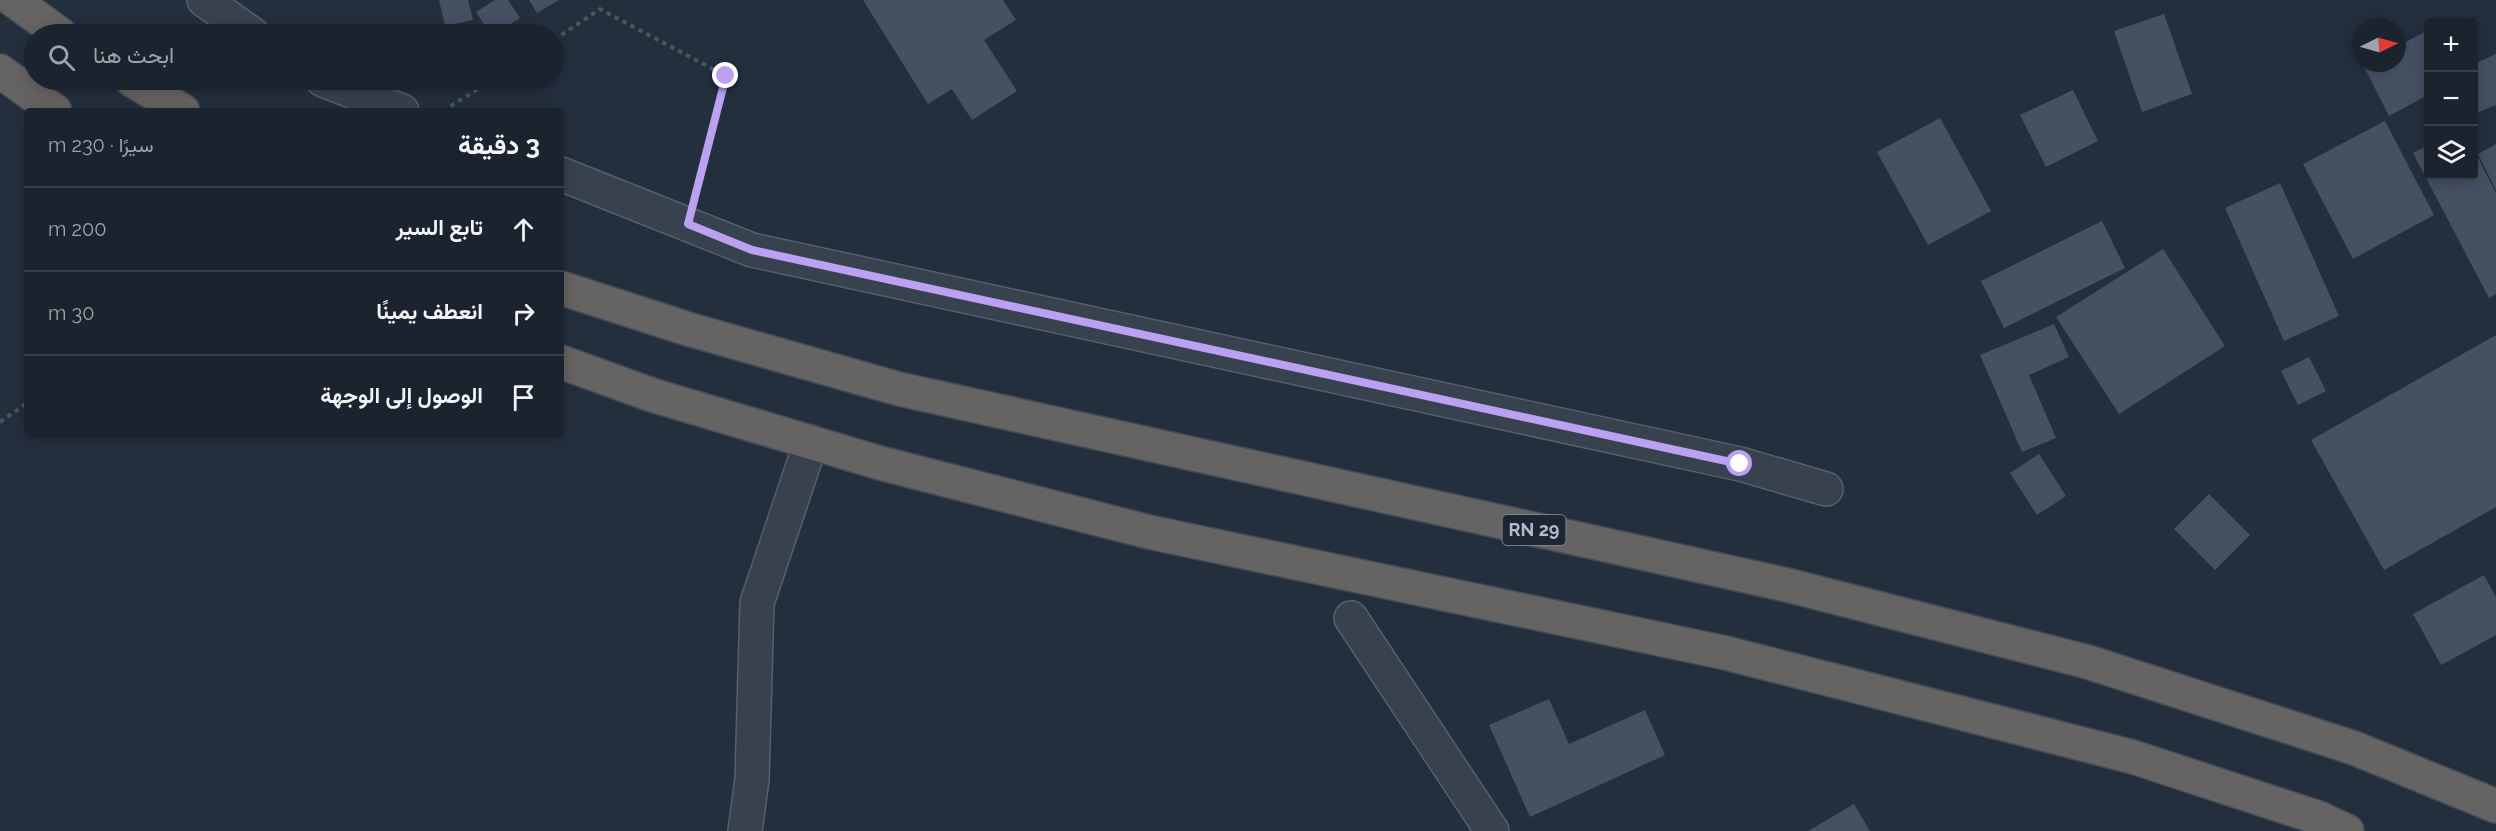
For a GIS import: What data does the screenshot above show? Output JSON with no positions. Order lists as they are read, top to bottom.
{
  "streets": {
    "highway": ["RN 29"]
  },
  "north": "right",
  "page": {
    "map_buttons": ["+", "−"],
    "search": "ابحث هنا",
    "heading": ["3 دقيقة", "سيرًا · 230 m"],
    "list": [
      ["تابع السير", "200 m"],
      ["انعطف يمينًا", "30 m"],
      "الوصول إلى الوجهة"
    ]
  }
}
